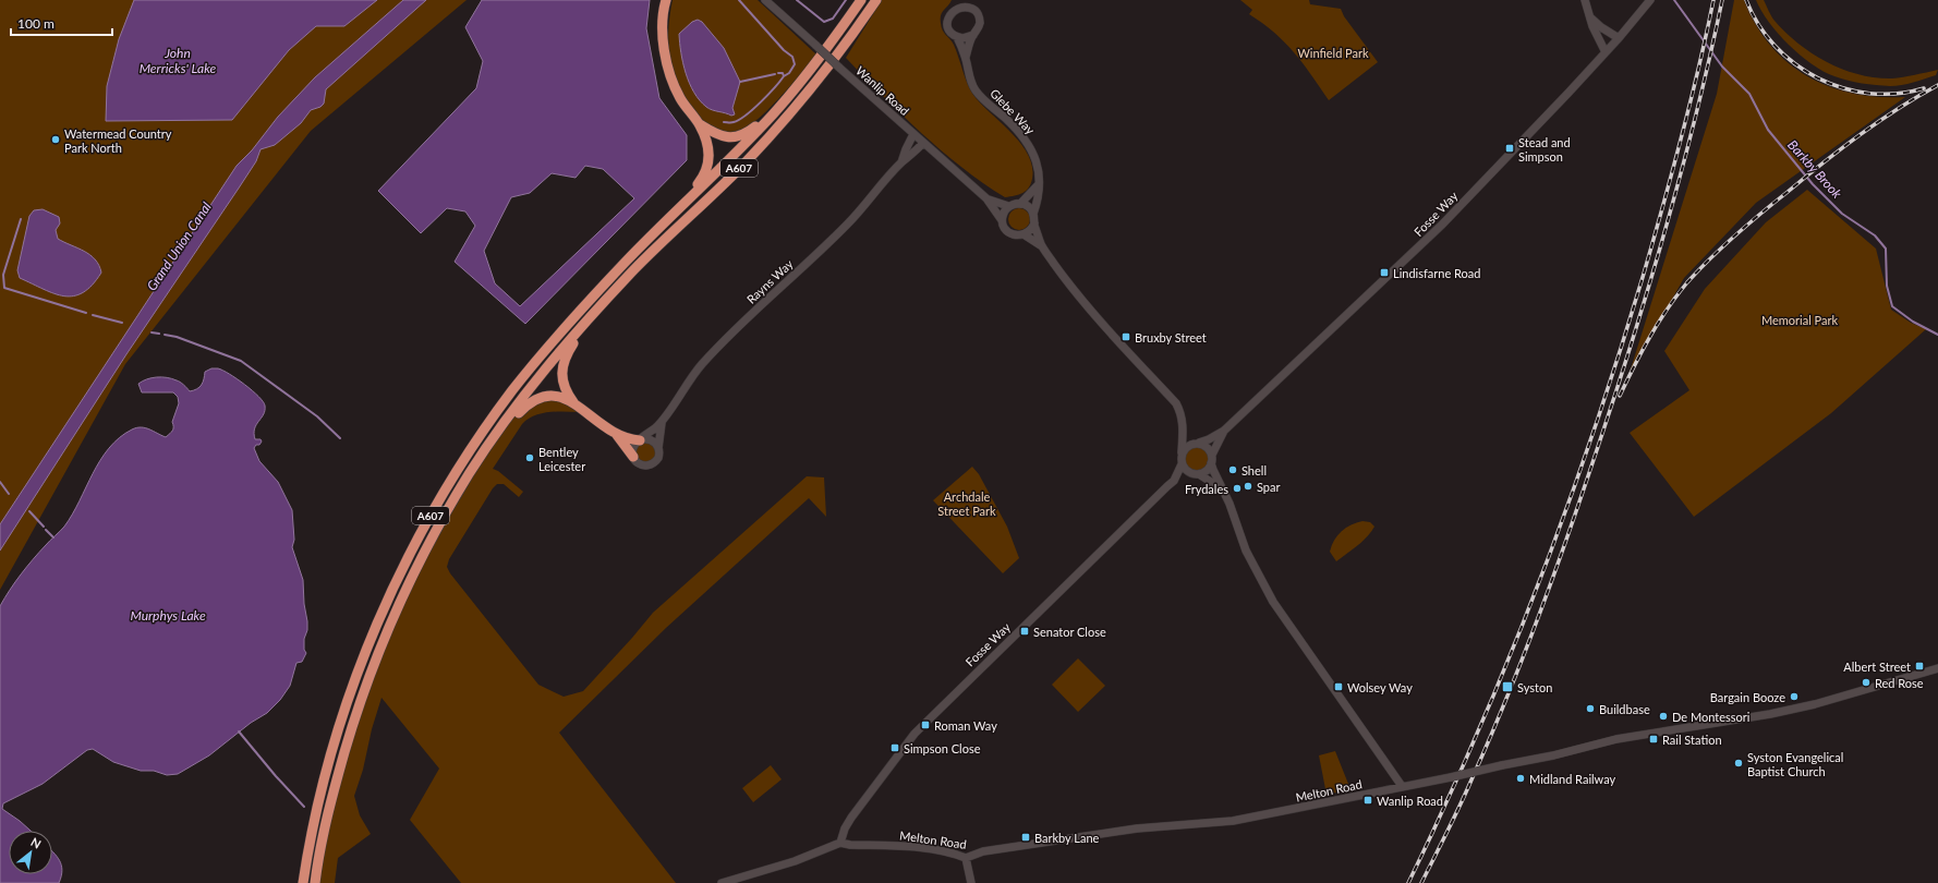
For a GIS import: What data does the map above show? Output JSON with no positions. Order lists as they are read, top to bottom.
{
  "streets": {
    "highway": ["A607"],
    "street": [
      "Wanlip Road",
      "Glebe Way",
      "Fosse Way",
      "Rayns Way",
      "Melton Road"
    ]
  },
  "crossings": [
    ["Wanlip Road", "Glebe Way"],
    ["Wanlip Road", "Rayns Way"],
    ["Fosse Way", "Melton Road"]
  ],
  "water": [
    "John Merricks' Lake",
    "Barkby Brook",
    "Grand Union Canal",
    "Murphys Lake"
  ],
  "parks": ["Winfield Park", "Memorial Park", "Archdale Street Park"],
  "places": {
    "other": [
      "Watermead Country Park North",
      "Bentley Leicester",
      "Shell",
      "Spar",
      "Frydales",
      "Red Rose",
      "Bargain Booze",
      "Buildbase",
      "De Montessori",
      "Syston Evangelical Baptist Church",
      "Midland Railway"
    ],
    "transit": [
      "Stead and Simpson",
      "Lindisfarne Road",
      "Bruxby Street",
      "Senator Close",
      "Albert Street",
      "Wolsey Way",
      "Syston",
      "Roman Way",
      "Rail Station",
      "Simpson Close",
      "Wanlip Road",
      "Barkby Lane"
    ]
  },
  "scale_bar": "100 m",
  "north": "top right"
}
